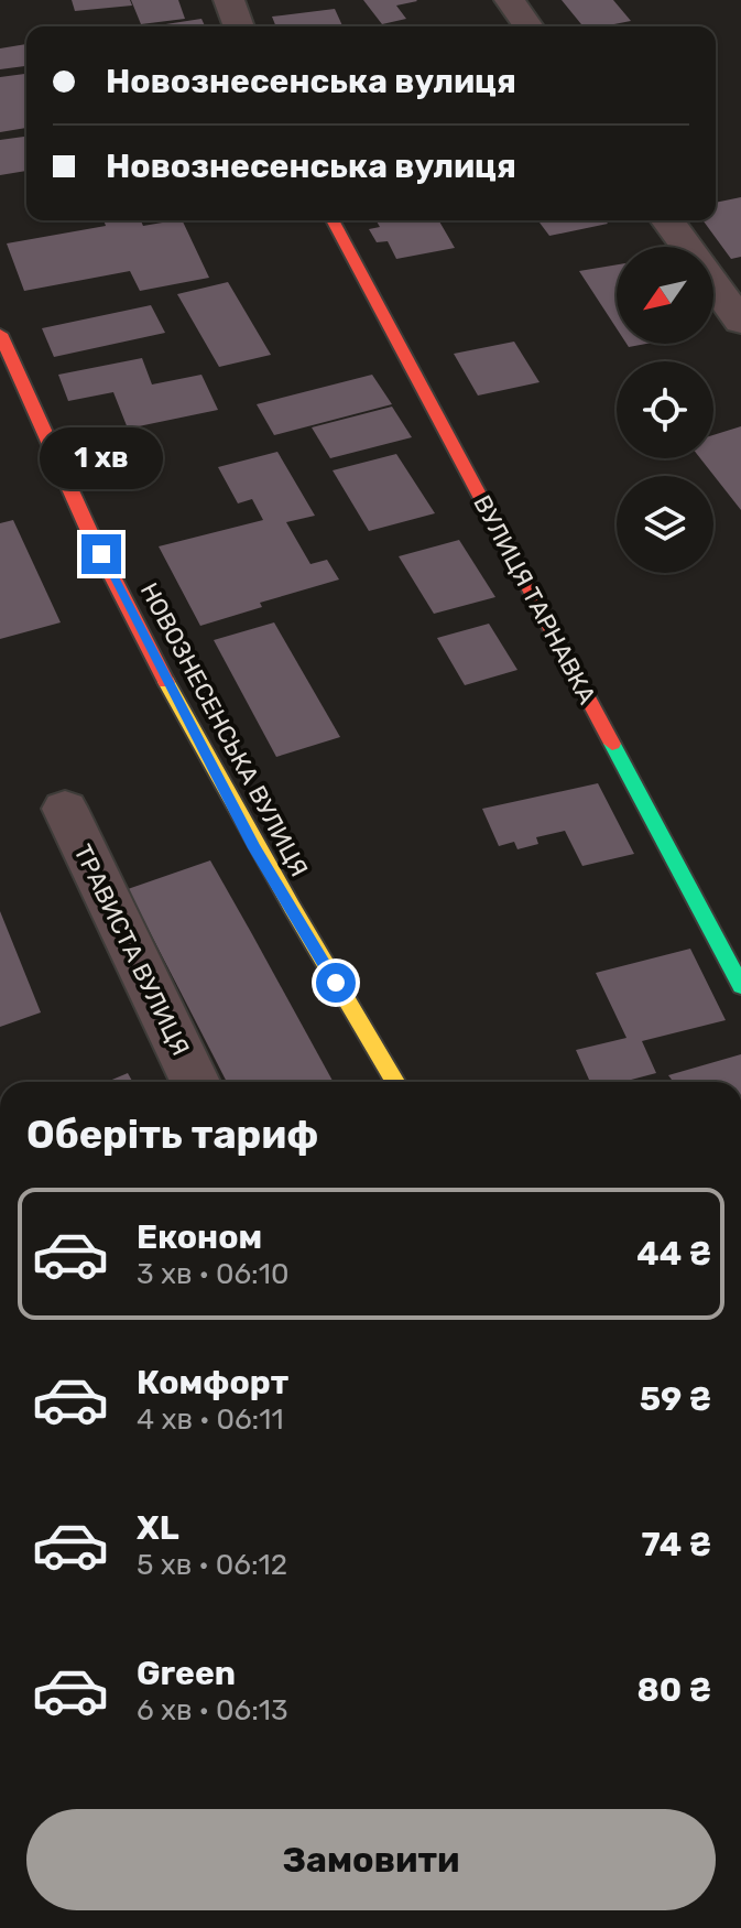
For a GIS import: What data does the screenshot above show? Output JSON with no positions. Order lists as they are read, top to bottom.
{
  "streets": {
    "street": ["ВУЛИЦЯ ТАРНАВКА", "НОВОЗНЕСЕНСЬКА ВУЛИЦЯ", "ТРАВИСТА ВУЛИЦЯ"]
  },
  "north": "bottom left",
  "page": {
    "banner": ["Новознесенська вулиця", "Новознесенська вулиця"],
    "bubble": "1 хв",
    "heading": "Оберіть тариф",
    "list": [
      {
        "name": "Економ",
        "note": "3 хв · 06:10",
        "value": "44 ₴"
      },
      {
        "name": "Комфорт",
        "note": "4 хв · 06:11",
        "value": "59 ₴"
      },
      {
        "name": "XL",
        "note": "5 хв · 06:12",
        "value": "74 ₴"
      },
      {
        "name": "Green",
        "note": "6 хв · 06:13",
        "value": "80 ₴"
      }
    ],
    "buttons": "Замовити"
  }
}
